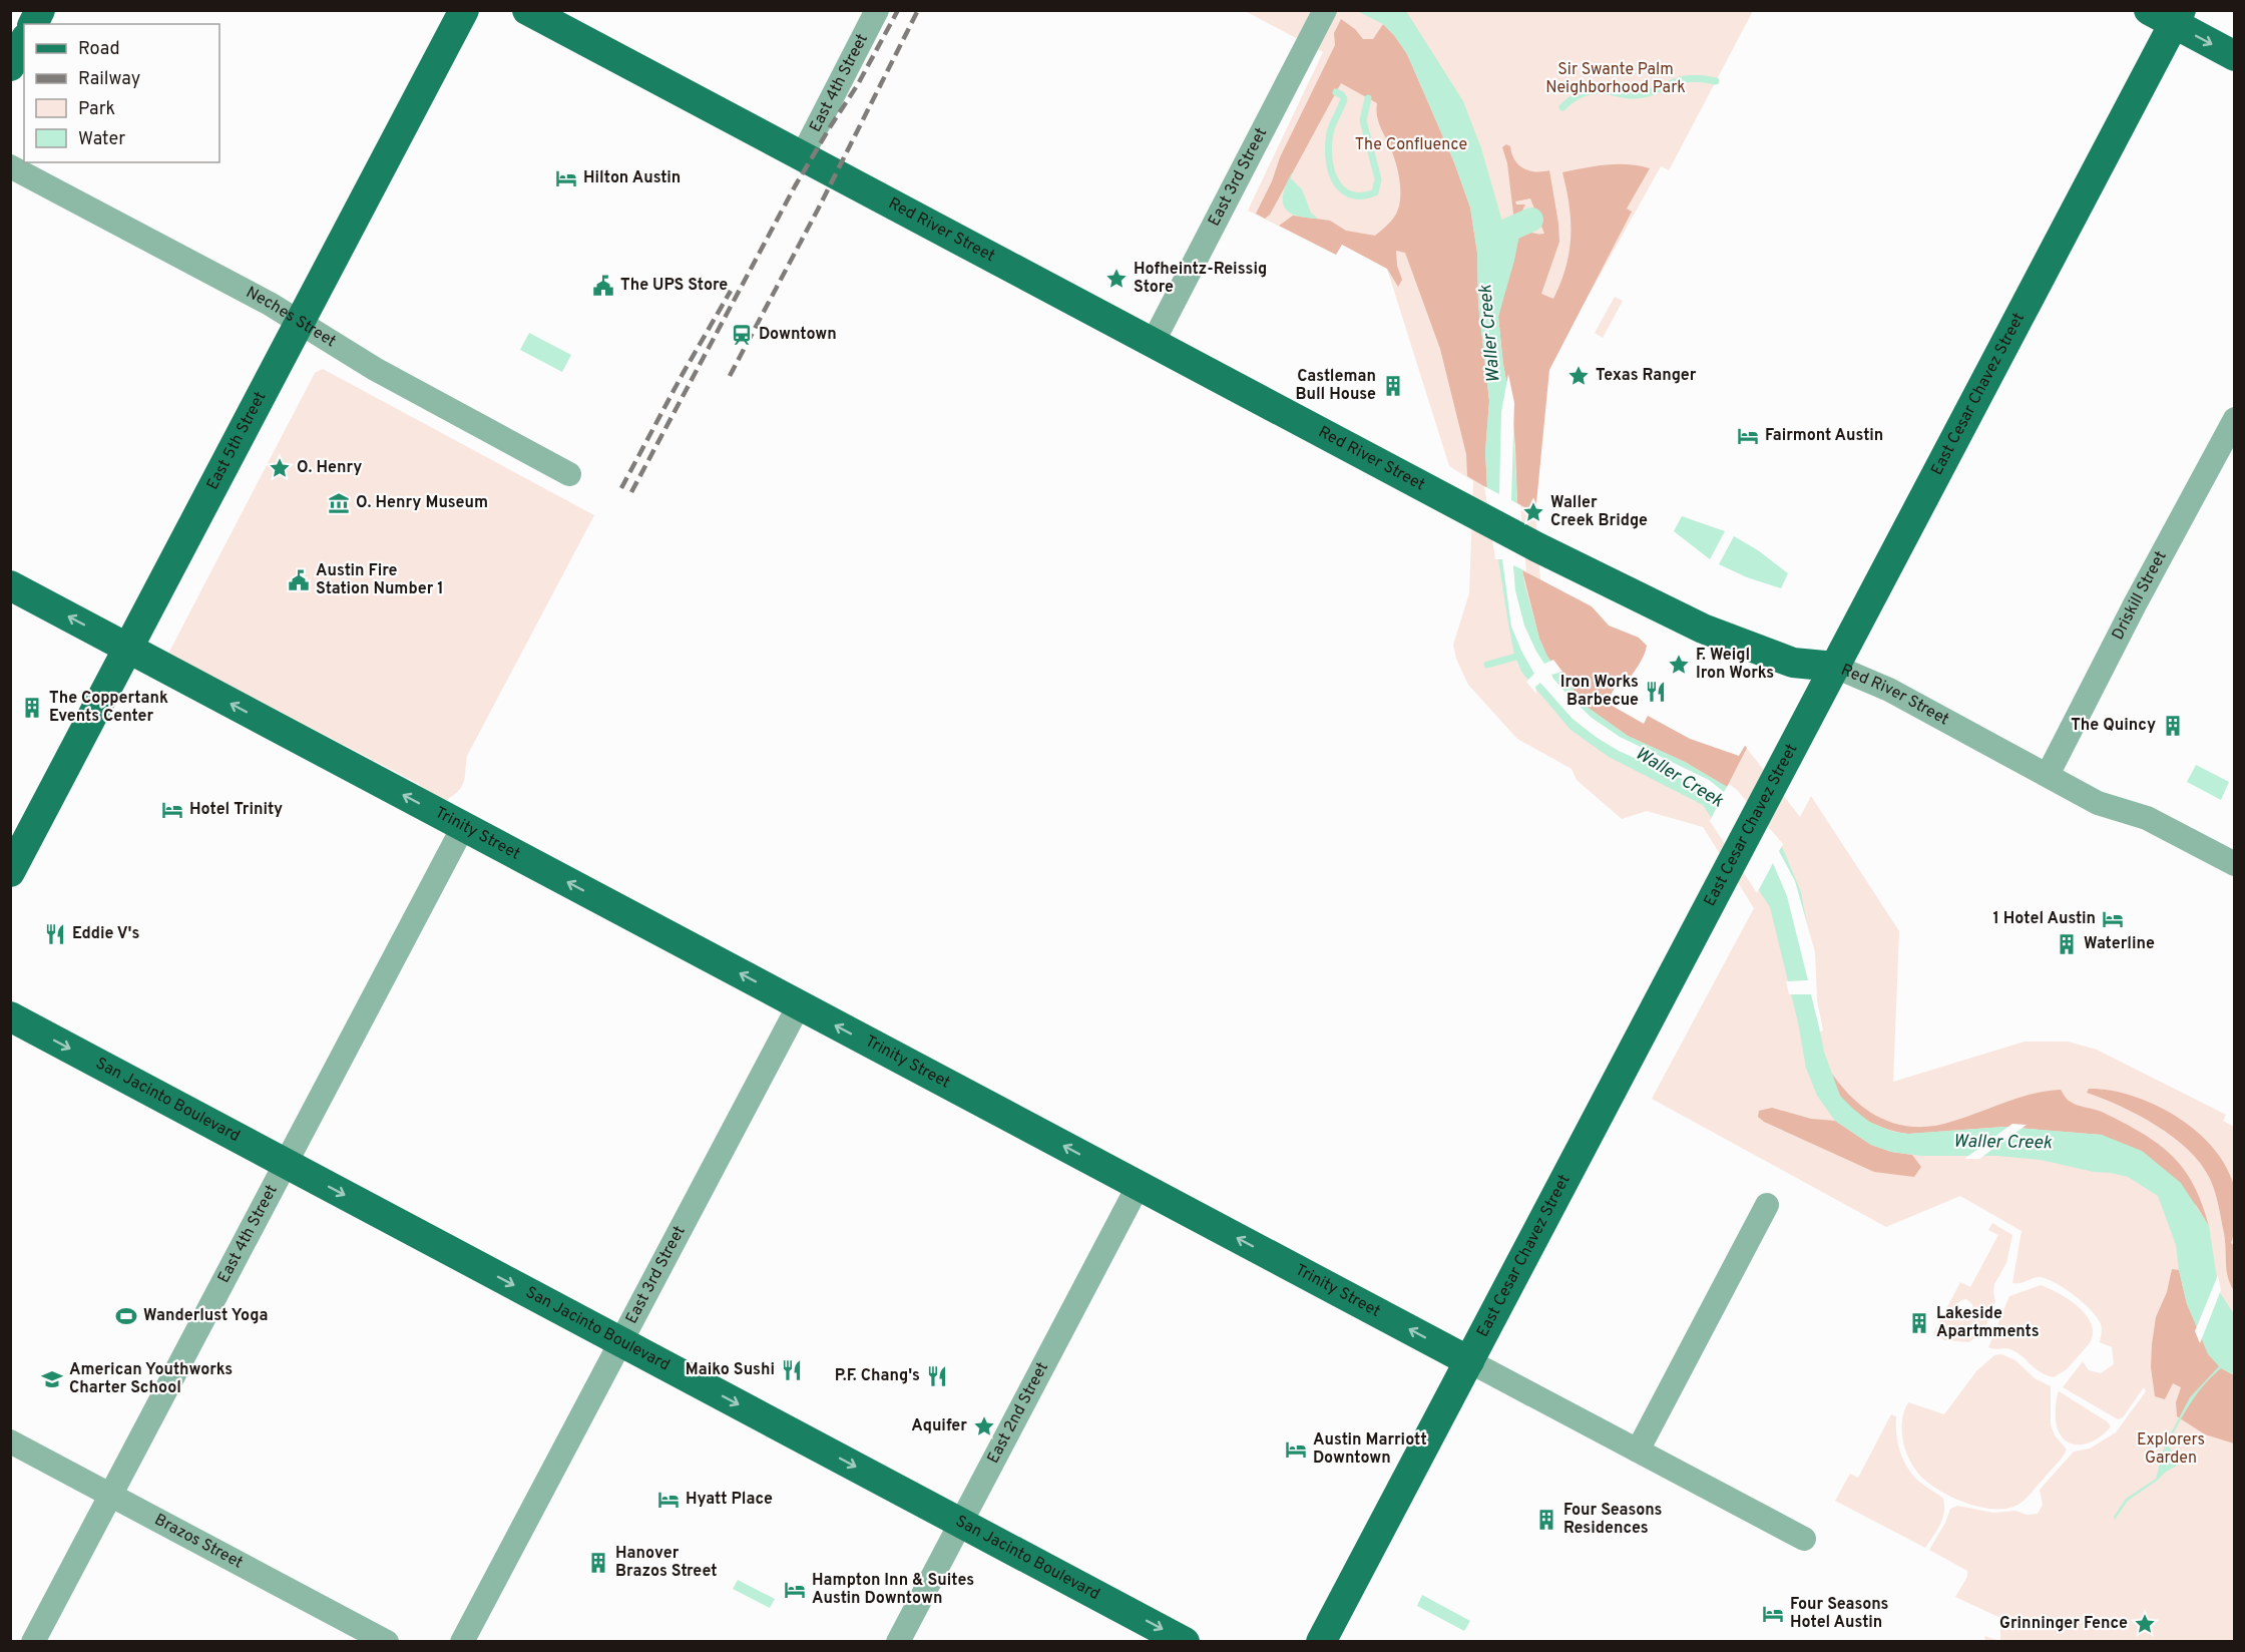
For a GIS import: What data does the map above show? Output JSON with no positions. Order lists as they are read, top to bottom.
{
  "streets": {
    "main road": [
      "Red River Street",
      "East Cesar Chavez Street",
      "East 5th Street",
      "Trinity Street",
      "San Jacinto Boulevard"
    ],
    "street": [
      "East 4th Street",
      "East 3rd Street",
      "Neches Street",
      "Driskill Street",
      "East 2nd Street",
      "Brazos Street"
    ]
  },
  "crossings": [
    ["East 4th Street", "Red River Street"],
    ["East 4th Street", "Trinity Street"],
    ["East 4th Street", "San Jacinto Boulevard"],
    ["East 4th Street", "Brazos Street"],
    ["East 3rd Street", "Red River Street"],
    ["East 3rd Street", "Trinity Street"],
    ["East 3rd Street", "San Jacinto Boulevard"],
    ["Red River Street", "East Cesar Chavez Street"],
    ["Red River Street", "Driskill Street"],
    ["Neches Street", "East 5th Street"],
    ["East Cesar Chavez Street", "Trinity Street"],
    ["East 5th Street", "Trinity Street"],
    ["Trinity Street", "East 2nd Street"],
    ["San Jacinto Boulevard", "East 2nd Street"]
  ],
  "one_way": ["Trinity Street", "San Jacinto Boulevard"],
  "water": ["Waller Creek"],
  "parks": ["Sir Swante Palm Neighborhood Park", "The Confluence", "Explorers Garden"],
  "places": {
    "hotel": [
      "Hilton Austin",
      "Fairmont Austin",
      "Hotel Trinity",
      "1 Hotel Austin",
      "Austin Marriott Downtown",
      "Hyatt Place",
      "Hampton Inn & Suites Austin Downtown",
      "Four Seasons Hotel Austin"
    ],
    "place": [
      "Hofheintz-Reissig Store",
      "Texas Ranger",
      "O. Henry",
      "Waller Creek Bridge",
      "F. Weigl Iron Works",
      "Aquifer",
      "Grinninger Fence"
    ],
    "public building": ["The UPS Store", "Austin Fire Station Number 1"],
    "station": ["Downtown"],
    "building": [
      "Castleman Bull House",
      "The Coppertank Events Center",
      "The Quincy",
      "Waterline",
      "Lakeside Apartmments",
      "Four Seasons Residences",
      "Hanover Brazos Street"
    ],
    "museum": ["O. Henry Museum"],
    "restaurant": [
      "Iron Works Barbecue",
      "Eddie V's",
      "Maiko Sushi",
      "P.F. Chang's"
    ],
    "sports": ["Wanderlust Yoga"],
    "school or university": ["American Youthworks Charter School"]
  },
  "legend": [
    "Road",
    "Railway",
    "Park",
    "Water"
  ]
}
